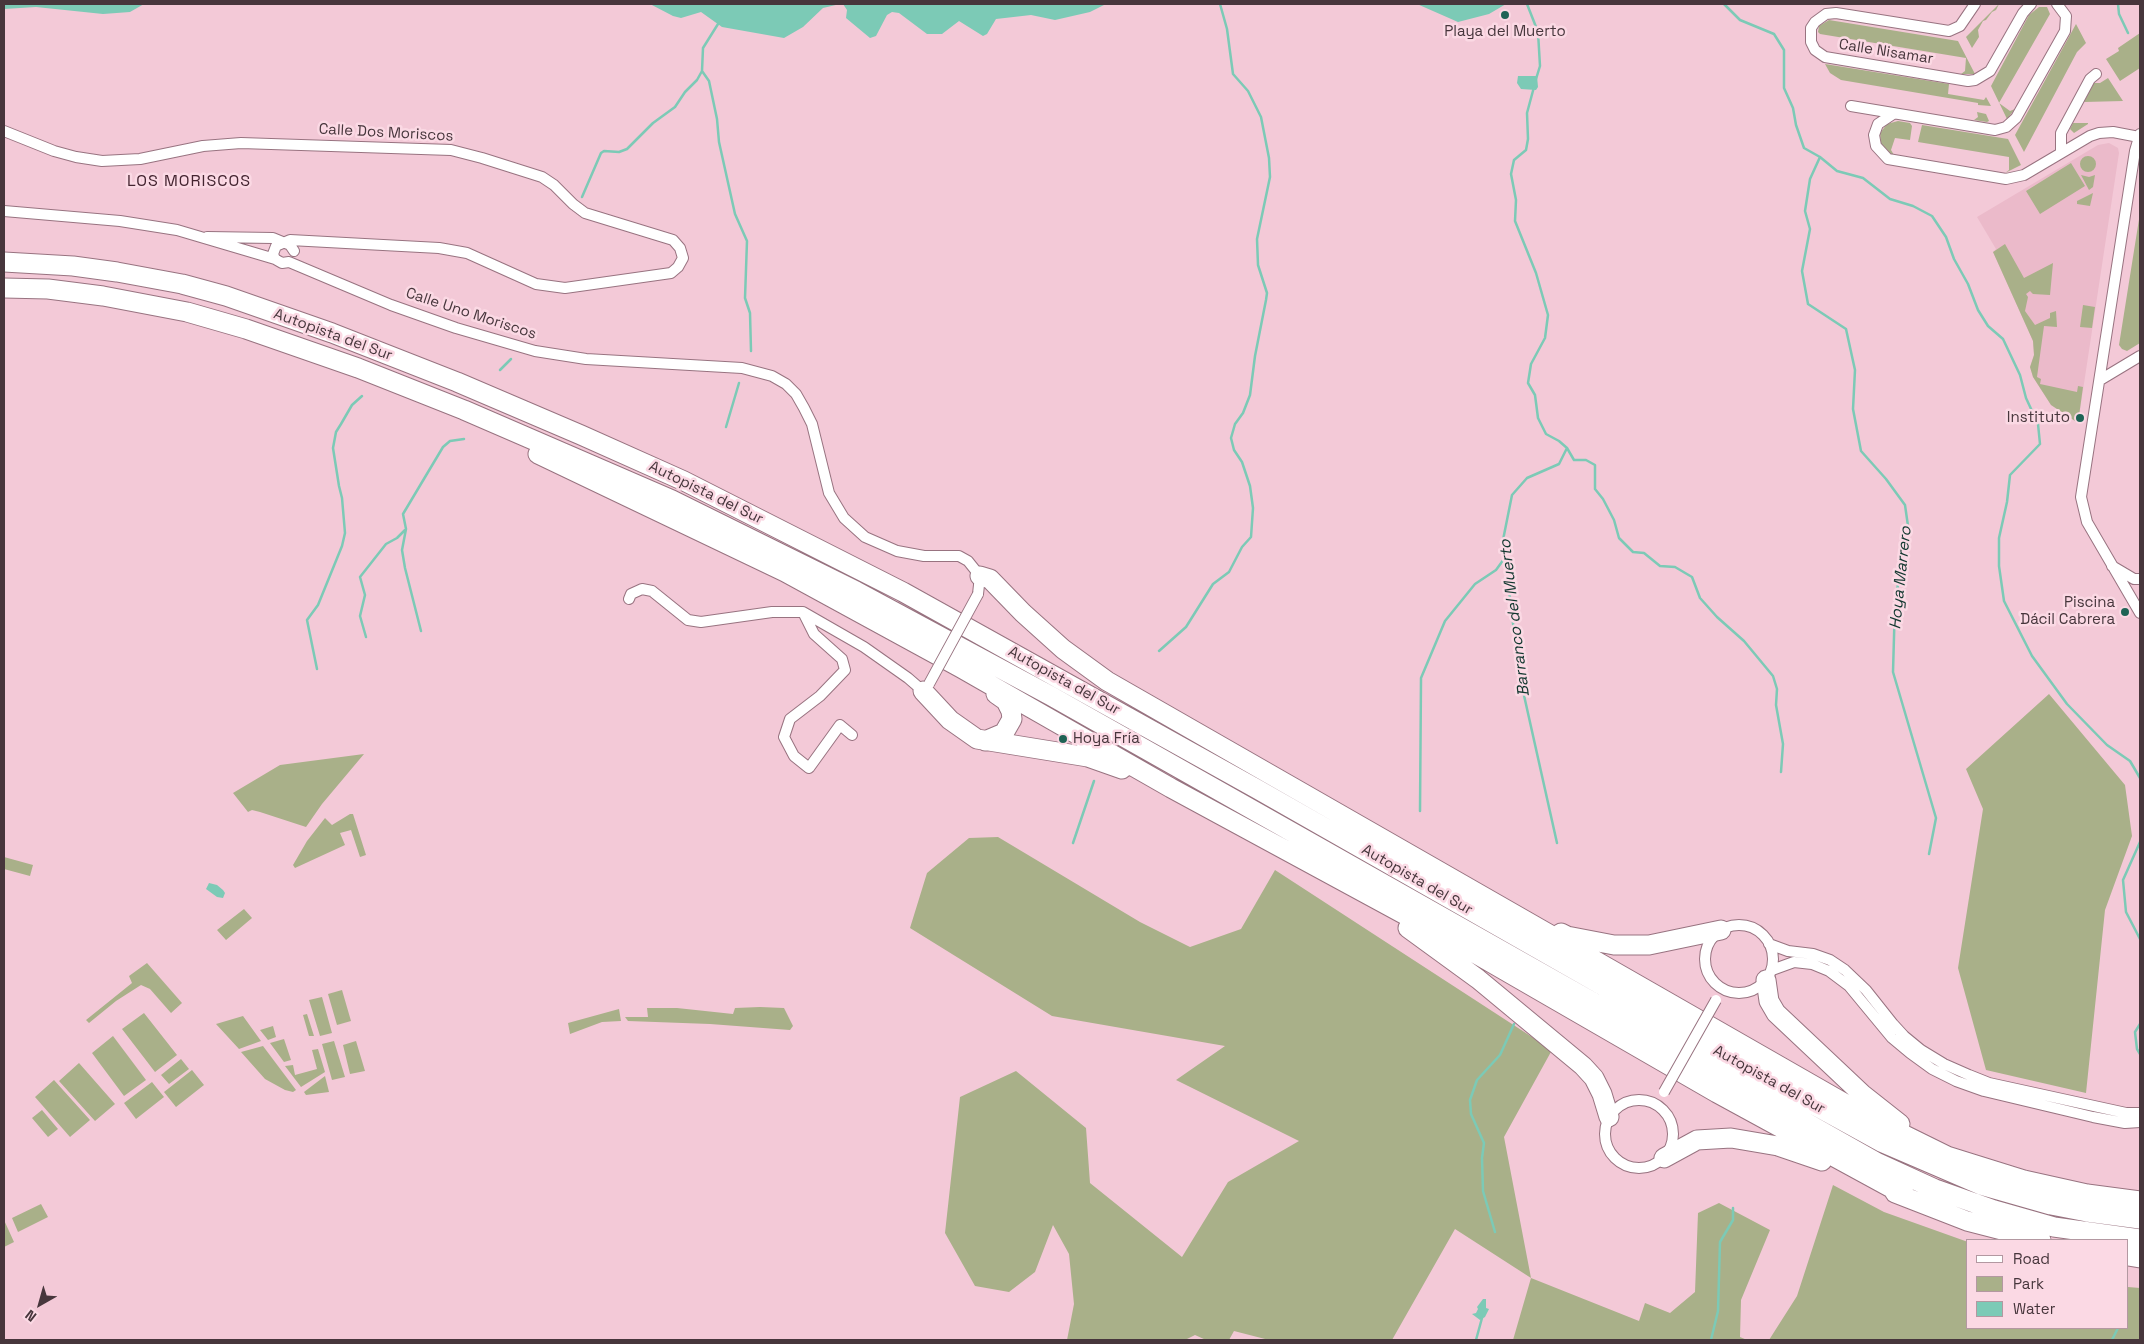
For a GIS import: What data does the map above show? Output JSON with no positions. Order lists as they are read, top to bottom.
{
  "streets": {
    "highway": ["Autopista del Sur"],
    "street": ["Calle Nisamar", "Calle Dos Moriscos", "Calle Uno Moriscos"]
  },
  "districts": ["LOS MORISCOS"],
  "water": ["Hoya Marrero", "Barranco del Muerto"],
  "places": [
    "Playa del Muerto",
    "Instituto",
    "Piscina Dácil Cabrera",
    "Hoya Fría"
  ],
  "legend": ["Road", "Park", "Water"],
  "north": "bottom left"
}
